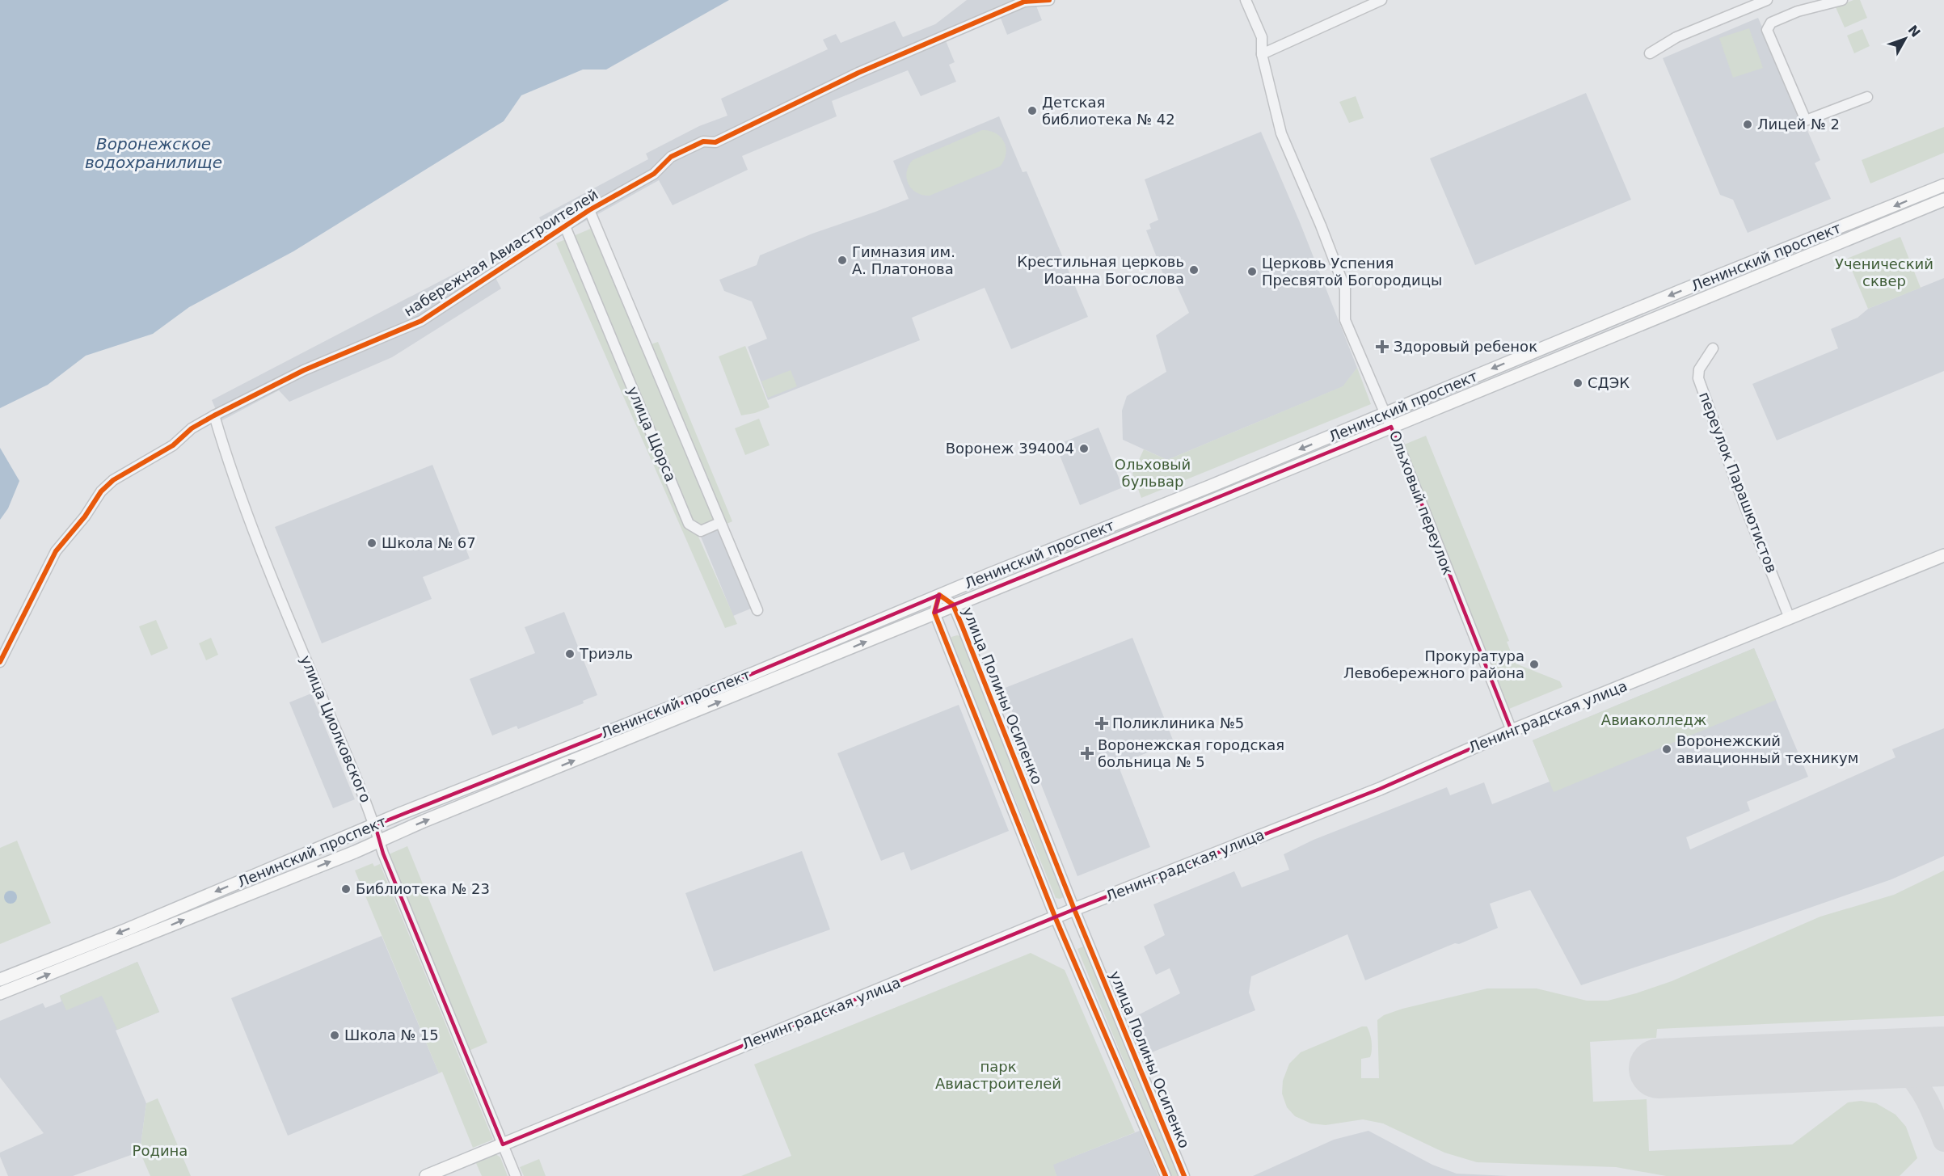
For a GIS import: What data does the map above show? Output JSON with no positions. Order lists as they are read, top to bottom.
{
  "streets": {
    "main road": ["Ленинский проспект", "Ленинградская улица"],
    "street": [
      "набережная Авиастроителей",
      "улица Щорса",
      "переулок Парашютистов",
      "Ольховый переулок",
      "улица Полины Осипенко",
      "улица Циолковского"
    ]
  },
  "crossings": [
    ["набережная Авиастроителей", "улица Щорса"],
    ["набережная Авиастроителей", "улица Циолковского"],
    ["Ленинский проспект", "Ольховый переулок"],
    ["Ленинский проспект", "улица Полины Осипенко"],
    ["Ленинский проспект", "улица Циолковского"],
    ["переулок Парашютистов", "Ленинградская улица"],
    ["Ольховый переулок", "Ленинградская улица"],
    ["улица Полины Осипенко", "Ленинградская улица"],
    ["Ленинградская улица", "улица Циолковского"]
  ],
  "water": ["Воронежское водохранилище"],
  "parks": [
    "Ученический сквер",
    "Ольховый бульвар",
    "Авиаколледж",
    "парк Авиастроителей",
    "Родина"
  ],
  "places": {
    "other": [
      "Детская библиотека № 42",
      "Лицей № 2",
      "Гимназия им. А. Платонова",
      "Крестильная церковь Иоанна Богослова",
      "Церковь Успения Пресвятой Богородицы",
      "СДЭК",
      "Воронеж 394004",
      "Школа № 67",
      "Триэль",
      "Прокуратура Левобережного района",
      "Воронежский авиационный техникум",
      "Библиотека № 23",
      "Школа № 15"
    ],
    "health": ["Здоровый ребенок", "Поликлиника №5", "Воронежская городская больница № 5"]
  },
  "north": "top right"
}
